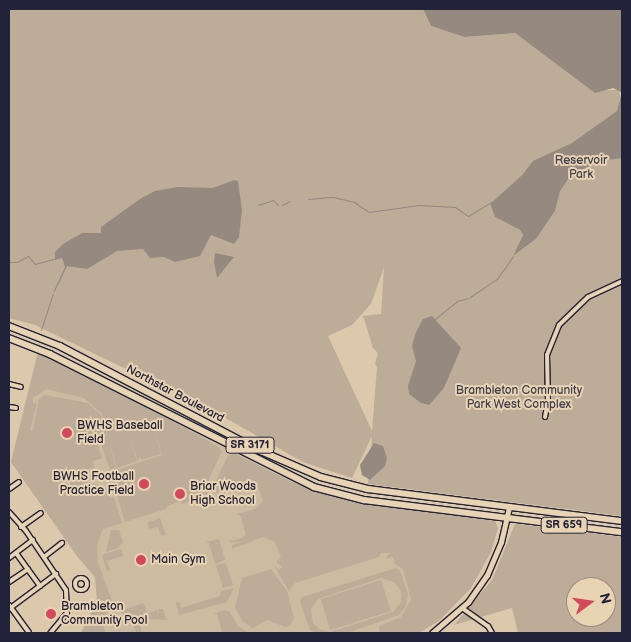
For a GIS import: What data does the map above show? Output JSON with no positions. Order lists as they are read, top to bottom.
{
  "streets": {
    "main road": ["Northstar Boulevard", "SR 3171", "SR 659"]
  },
  "crossings": [
    ["Northstar Boulevard", "SR 659"]
  ],
  "parks": ["Reservoir Park", "Brambleton Community Park West Complex"],
  "places": [
    "BWHS Baseball Field",
    "BWHS Football Practice Field",
    "Briar Woods High School",
    "Main Gym",
    "Brambleton Community Pool"
  ],
  "north": "right"
}
